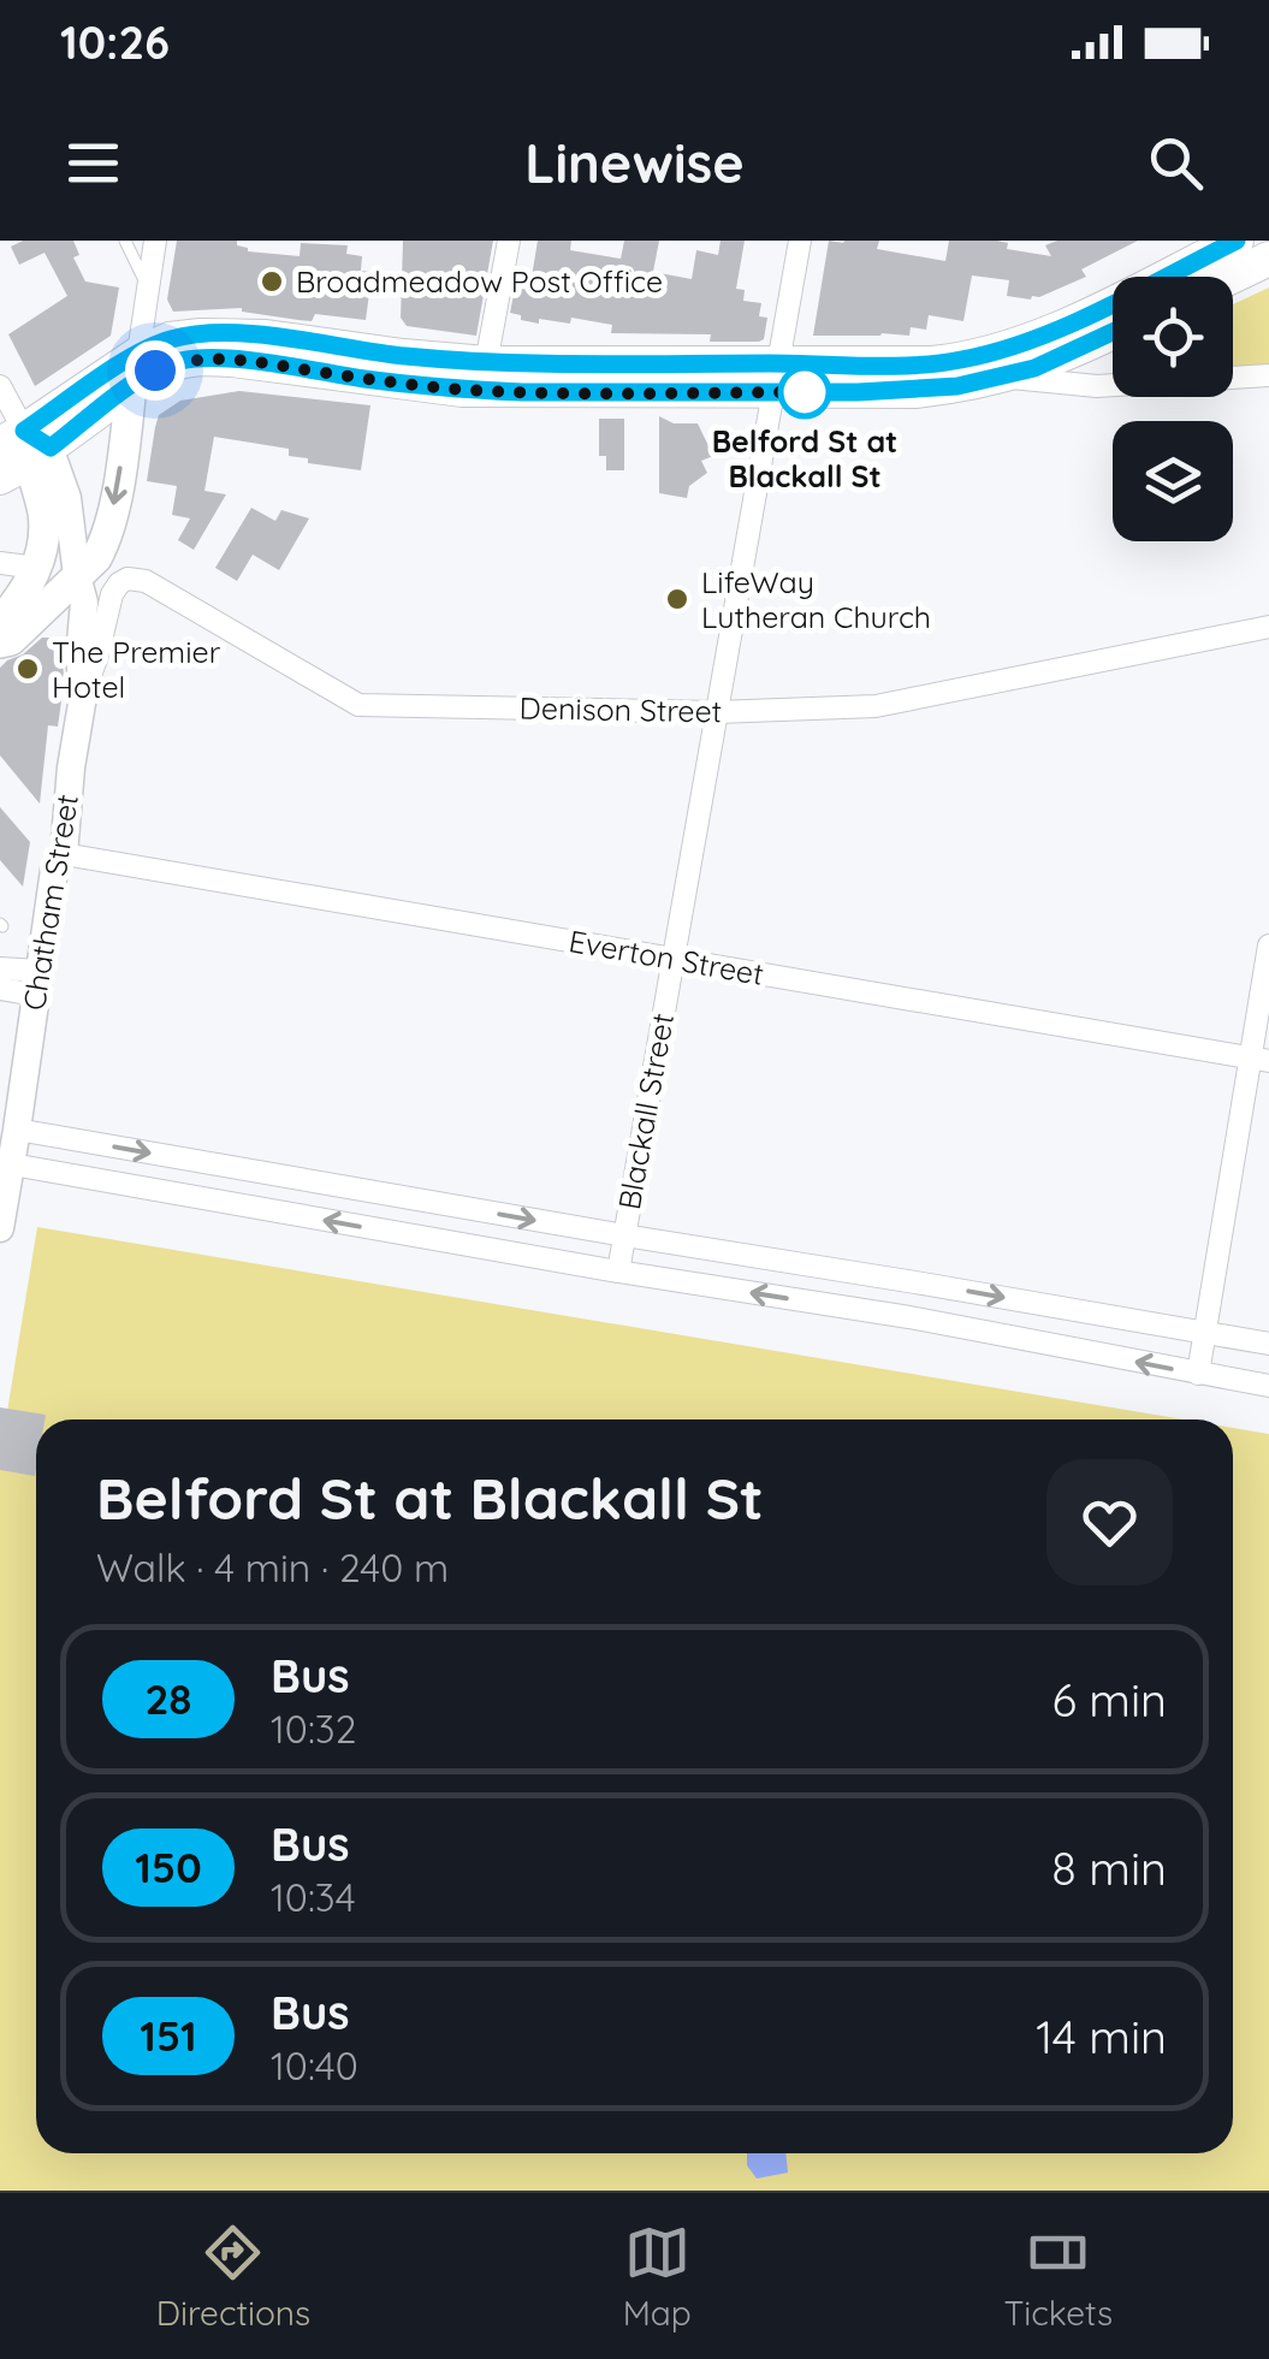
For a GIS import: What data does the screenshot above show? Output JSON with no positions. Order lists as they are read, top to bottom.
{
  "streets": {
    "street": [
      "Denison Street",
      "Chatham Street",
      "Everton Street",
      "Blackall Street"
    ]
  },
  "crossings": [
    ["Denison Street", "Chatham Street"],
    ["Denison Street", "Blackall Street"],
    ["Chatham Street", "Everton Street"],
    ["Everton Street", "Blackall Street"]
  ],
  "places": [
    "Broadmeadow Post Office",
    "Belford St at Blackall St",
    "LifeWay Lutheran Church",
    "The Premier Hotel"
  ],
  "lines": ["bus line 28"],
  "page": {
    "status": "10:26",
    "header": "Linewise",
    "heading": ["Belford St at Blackall St", "Walk · 4 min · 240 m"],
    "list": [
      {
        "mark": "28",
        "name": "Bus",
        "note": "10:32",
        "value": "6 min"
      },
      {
        "mark": "150",
        "name": "Bus",
        "note": "10:34",
        "value": "8 min"
      },
      {
        "mark": "151",
        "name": "Bus",
        "note": "10:40",
        "value": "14 min"
      }
    ],
    "tabs": ["Directions", "Map", "Tickets"]
  }
}
